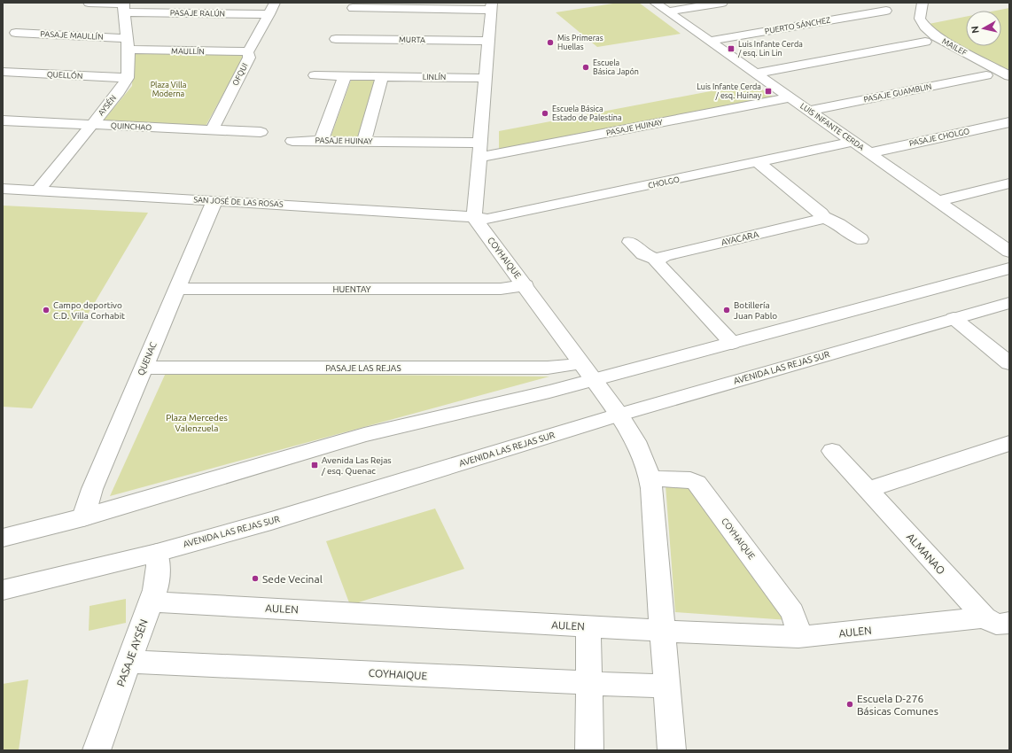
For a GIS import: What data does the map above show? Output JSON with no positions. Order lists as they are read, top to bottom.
{
  "streets": {
    "street": [
      "PASAJE RALÚN",
      "PUERTO SÁNCHEZ",
      "PASAJE MAULLÍN",
      "MURTA",
      "MAILEF",
      "MAULLÍN",
      "OFQUI",
      "QUELLÓN",
      "LINLÍN",
      "PASAJE GUAMBLIN",
      "AYSÉN",
      "QUINCHAO",
      "LUIS INFANTE CERDA",
      "PASAJE HUINAY",
      "PASAJE CHOLGO",
      "CHOLGO",
      "SAN JOSÉ DE LAS ROSAS",
      "AYACARA",
      "COYHAIQUE",
      "HUENTAY",
      "QUENAC",
      "PASAJE LAS REJAS",
      "AVENIDA LAS REJAS SUR",
      "ALMANAO",
      "AULEN",
      "PASAJE AYSÉN"
    ]
  },
  "crossings": [
    ["PASAJE RALÚN", "OFQUI"],
    ["PUERTO SÁNCHEZ", "LUIS INFANTE CERDA"],
    ["PASAJE MAULLÍN", "MAULLÍN"],
    ["MAULLÍN", "OFQUI"],
    ["OFQUI", "QUINCHAO"],
    ["QUELLÓN", "AYSÉN"],
    ["PASAJE GUAMBLIN", "LUIS INFANTE CERDA"],
    ["AYSÉN", "QUINCHAO"],
    ["AYSÉN", "SAN JOSÉ DE LAS ROSAS"],
    ["LUIS INFANTE CERDA", "PASAJE HUINAY"],
    ["LUIS INFANTE CERDA", "PASAJE CHOLGO"],
    ["LUIS INFANTE CERDA", "CHOLGO"],
    ["CHOLGO", "SAN JOSÉ DE LAS ROSAS"],
    ["CHOLGO", "COYHAIQUE"],
    ["SAN JOSÉ DE LAS ROSAS", "COYHAIQUE"],
    ["SAN JOSÉ DE LAS ROSAS", "QUENAC"],
    ["COYHAIQUE", "HUENTAY"],
    ["COYHAIQUE", "PASAJE LAS REJAS"],
    ["COYHAIQUE", "AVENIDA LAS REJAS SUR"],
    ["COYHAIQUE", "AULEN"],
    ["COYHAIQUE", "PASAJE AYSÉN"],
    ["HUENTAY", "QUENAC"],
    ["QUENAC", "PASAJE LAS REJAS"],
    ["AVENIDA LAS REJAS SUR", "PASAJE AYSÉN"],
    ["ALMANAO", "AULEN"],
    ["AULEN", "PASAJE AYSÉN"]
  ],
  "parks": ["Plaza Villa Moderna", "Plaza Mercedes Valenzuela"],
  "places": {
    "other": [
      "Mis Primeras Huellas",
      "Escuela Básica Japón",
      "Escuela Básica Estado de Palestina",
      "Campo deportivo C.D. Villa Corhabit",
      "Botillería Juan Pablo",
      "Sede Vecinal",
      "Escuela D-276 Básicas Comunes"
    ],
    "transit": ["Luis Infante Cerda / esq. Lin Lin", "Luis Infante Cerda / esq. Huinay", "Avenida Las Rejas / esq. Quenac"]
  },
  "north": "left"
}
